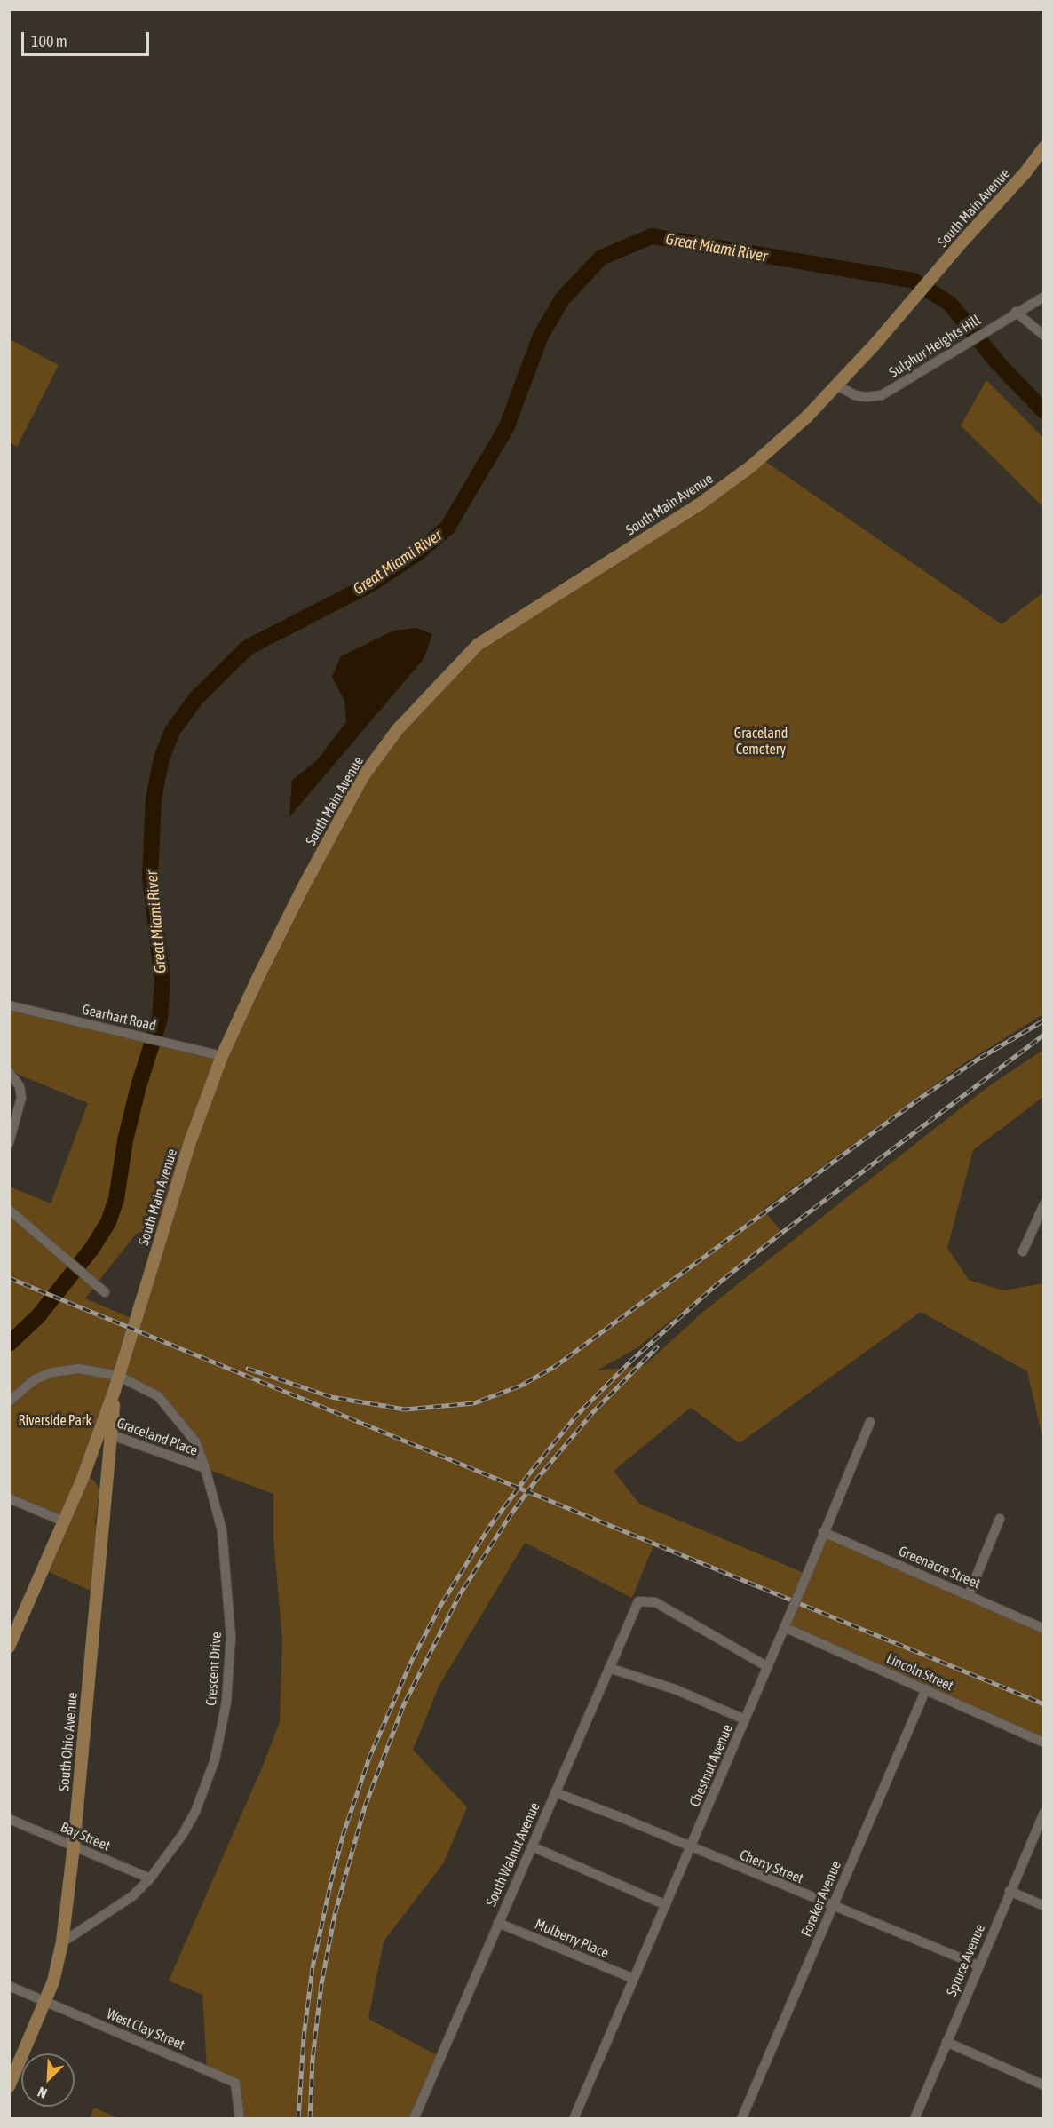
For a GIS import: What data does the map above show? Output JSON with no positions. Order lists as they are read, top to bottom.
{
  "streets": {
    "main road": ["South Main Avenue", "South Ohio Avenue"],
    "street": [
      "Sulphur Heights Hill",
      "Gearhart Road",
      "Graceland Place",
      "Greenacre Street",
      "Crescent Drive",
      "Lincoln Street",
      "Chestnut Avenue",
      "Bay Street",
      "South Walnut Avenue",
      "Cherry Street",
      "Foraker Avenue",
      "Mulberry Place",
      "Spruce Avenue",
      "West Clay Street"
    ]
  },
  "crossings": [
    ["South Main Avenue", "Sulphur Heights Hill"],
    ["South Main Avenue", "Gearhart Road"],
    ["South Main Avenue", "Graceland Place"],
    ["South Main Avenue", "Crescent Drive"],
    ["South Main Avenue", "South Ohio Avenue"],
    ["Graceland Place", "Crescent Drive"],
    ["Graceland Place", "South Ohio Avenue"],
    ["Greenacre Street", "Chestnut Avenue"],
    ["Crescent Drive", "South Ohio Avenue"],
    ["Crescent Drive", "Bay Street"],
    ["Lincoln Street", "Chestnut Avenue"],
    ["Lincoln Street", "Foraker Avenue"],
    ["South Ohio Avenue", "Bay Street"],
    ["South Ohio Avenue", "West Clay Street"],
    ["Chestnut Avenue", "South Walnut Avenue"],
    ["Chestnut Avenue", "Cherry Street"],
    ["Chestnut Avenue", "Mulberry Place"],
    ["South Walnut Avenue", "Cherry Street"],
    ["South Walnut Avenue", "Mulberry Place"],
    ["Cherry Street", "Foraker Avenue"],
    ["Cherry Street", "Spruce Avenue"]
  ],
  "water": ["Great Miami River"],
  "parks": ["Graceland Cemetery", "Riverside Park"],
  "scale_bar": "100 m",
  "north": "bottom left"
}
